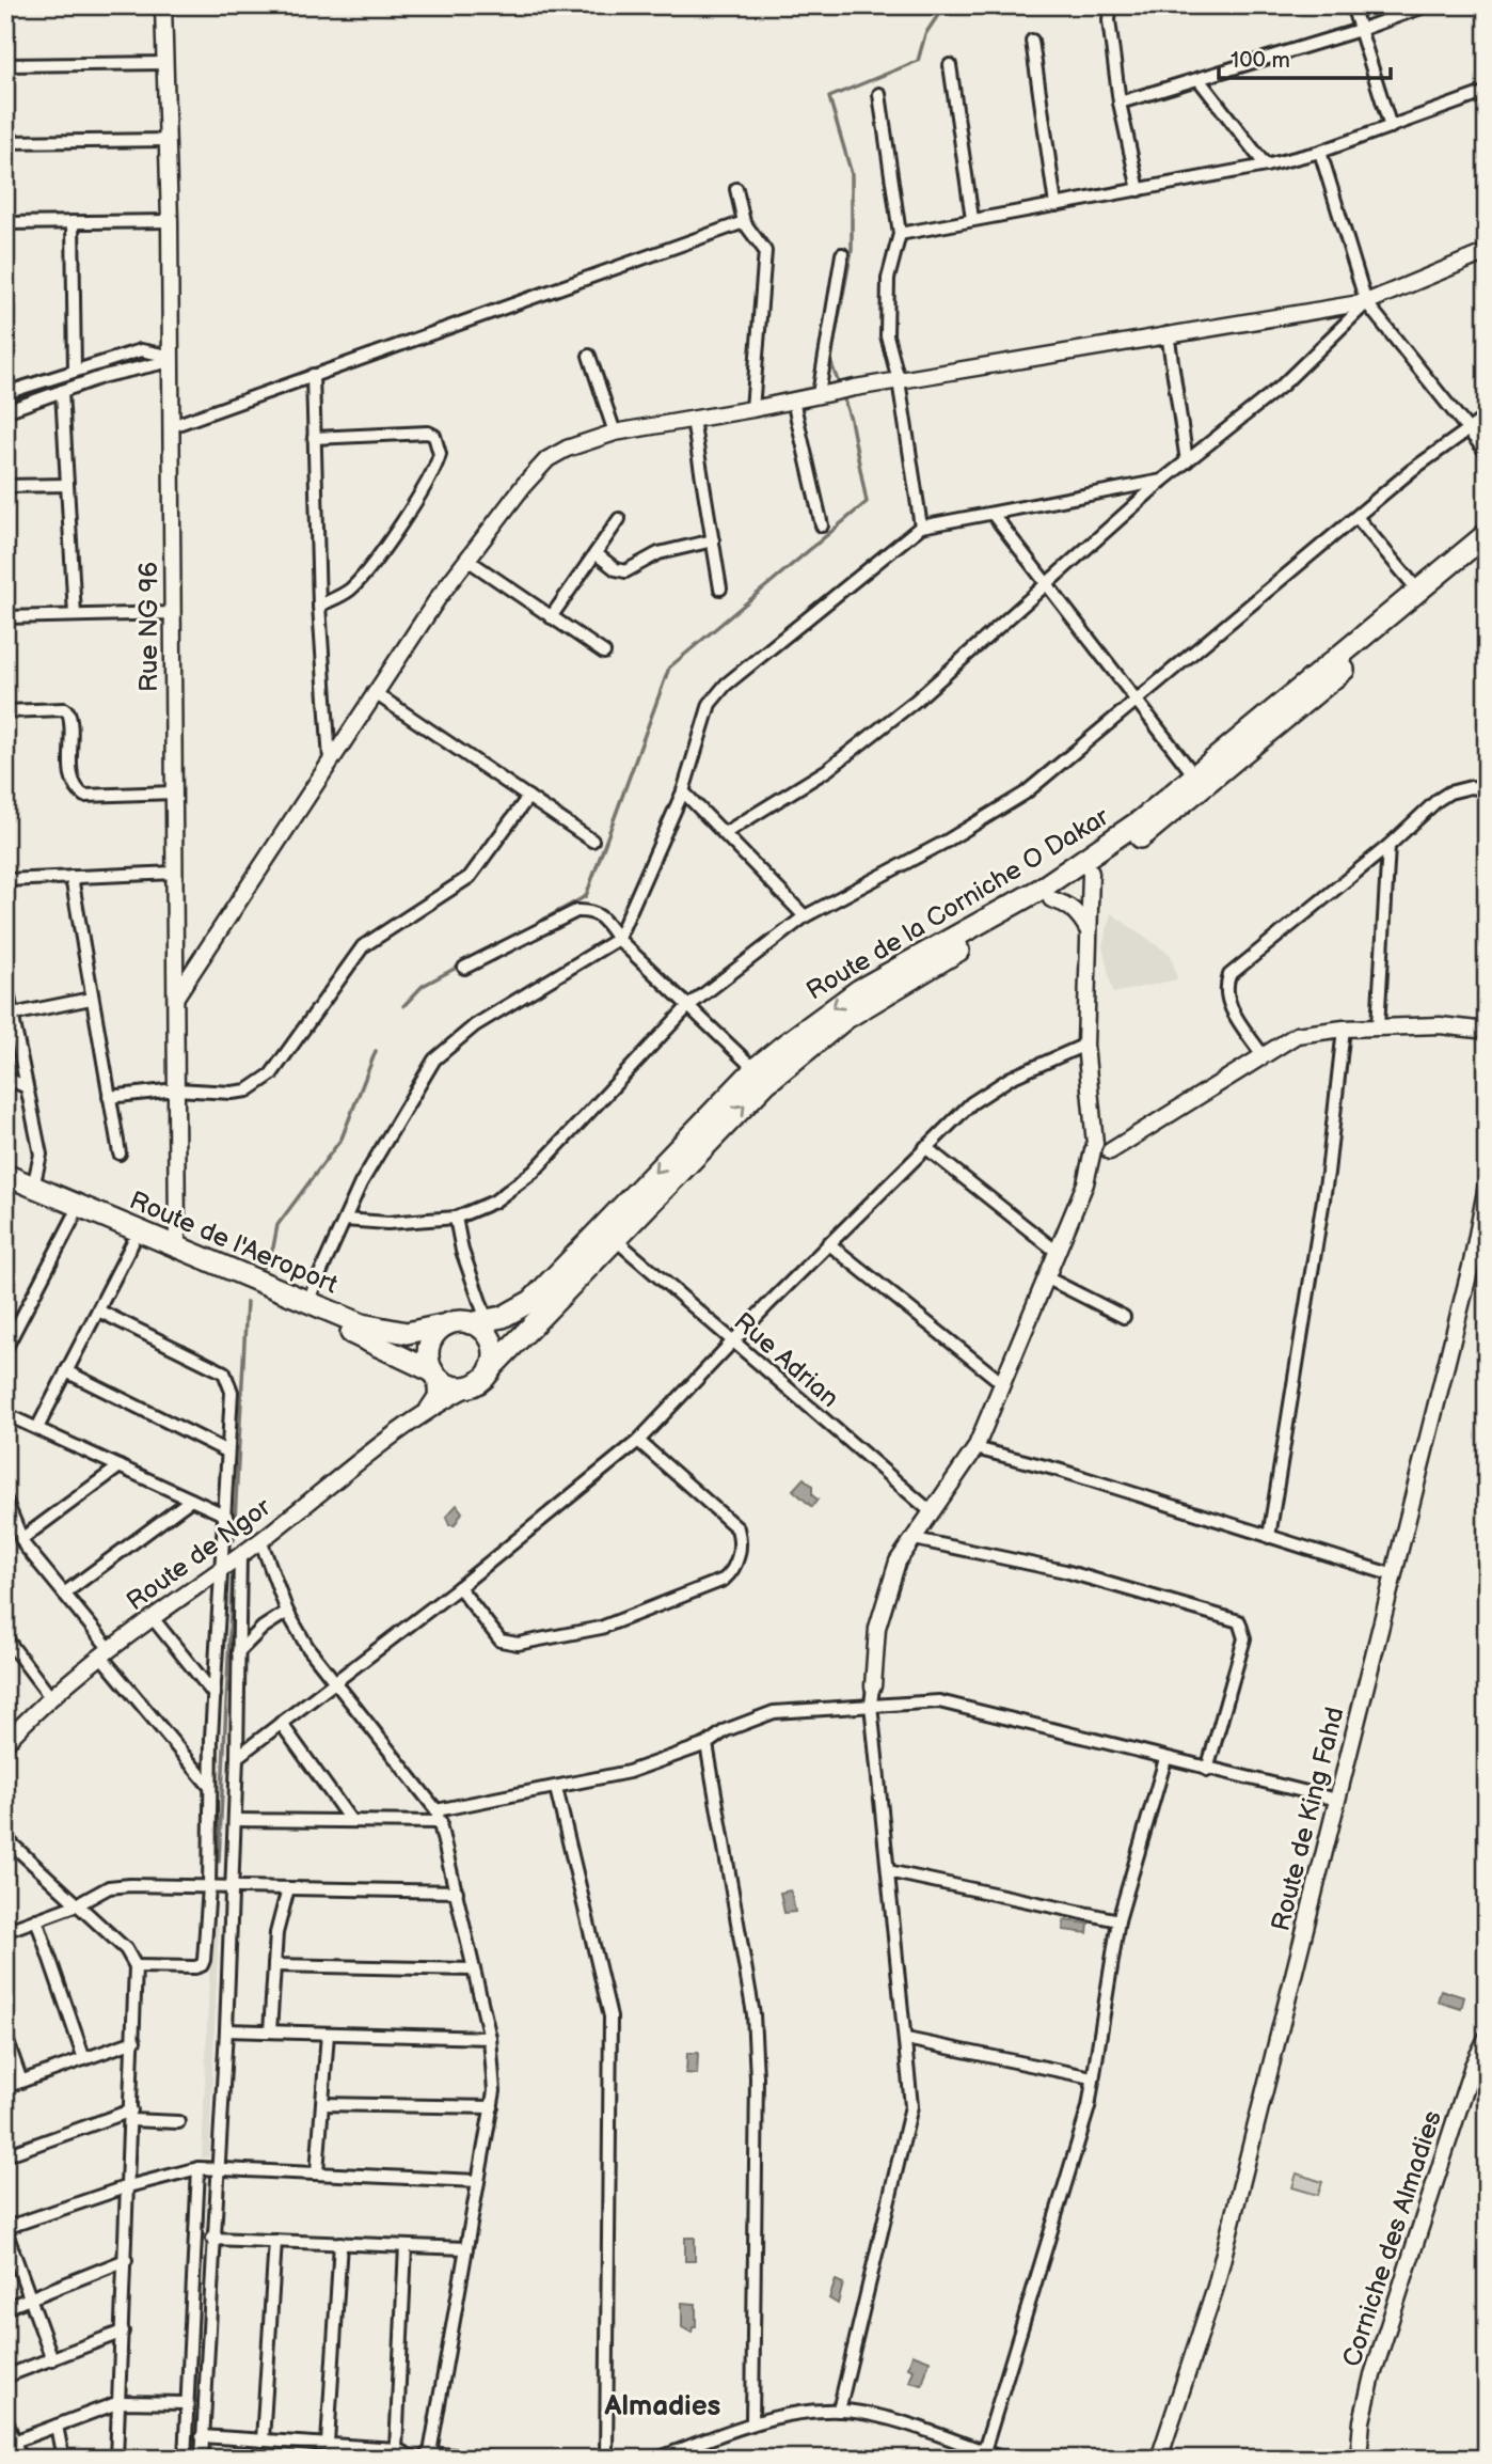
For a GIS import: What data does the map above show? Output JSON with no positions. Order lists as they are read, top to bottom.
{
  "streets": {
    "highway": ["Route de la Corniche O Dakar", "Route de l'Aeroport"],
    "street": [
      "Rue NG 96",
      "Rue Adrian",
      "Route de Ngor",
      "Route de King Fahd",
      "Corniche des Almadies"
    ]
  },
  "crossings": [
    ["Rue NG 96", "Route de l'Aeroport"],
    ["Route de la Corniche O Dakar", "Route de l'Aeroport"],
    ["Route de la Corniche O Dakar", "Rue Adrian"],
    ["Route de la Corniche O Dakar", "Route de Ngor"],
    ["Route de l'Aeroport", "Route de Ngor"]
  ],
  "districts": ["Almadies"],
  "scale_bar": "100 m"
}
